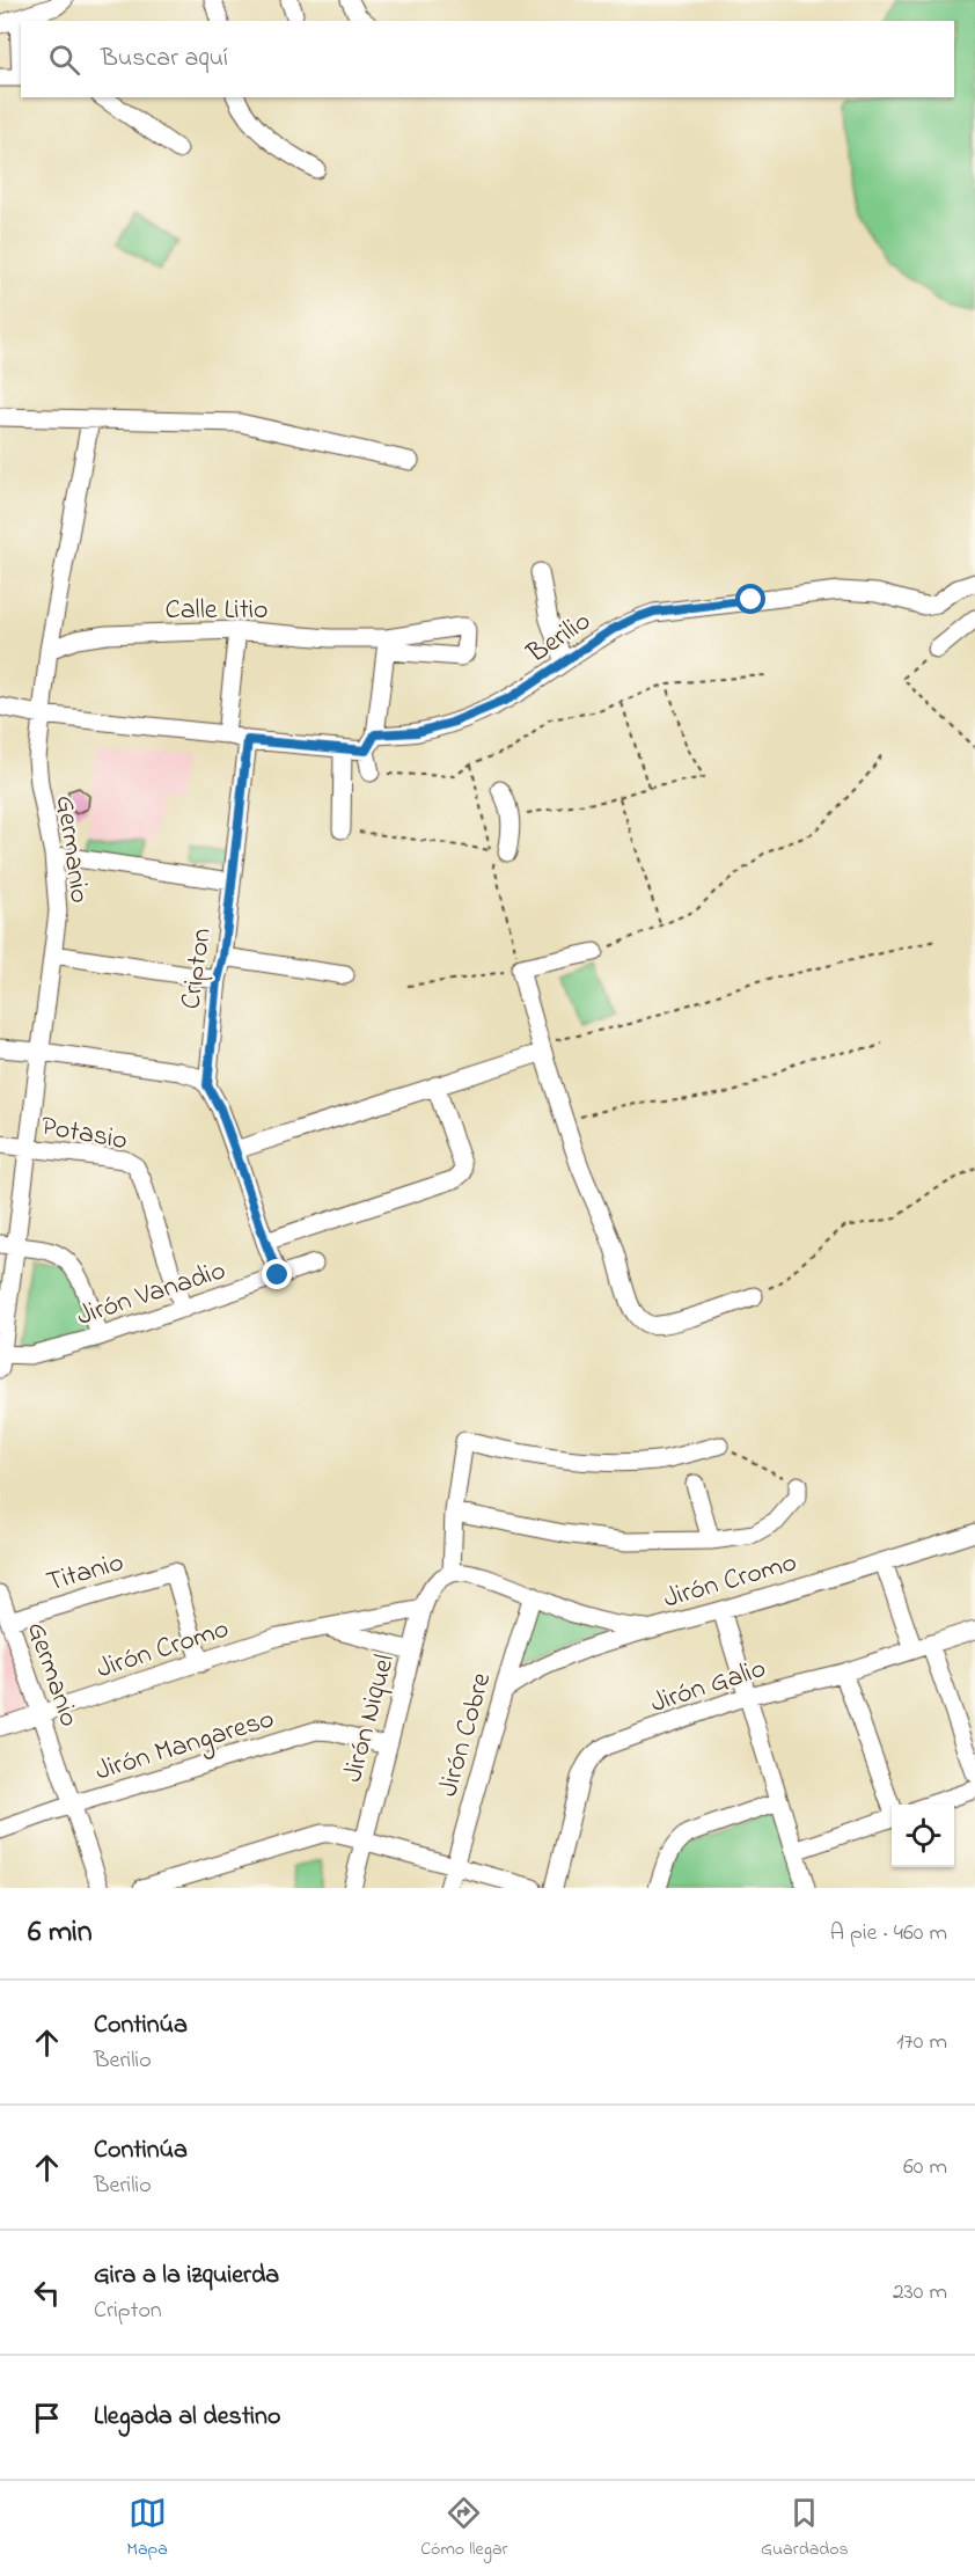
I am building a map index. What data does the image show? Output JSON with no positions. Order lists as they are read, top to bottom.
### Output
{
  "streets": {
    "street": [
      "Calle Litio",
      "Berilio",
      "Germanio",
      "Cripton",
      "Potasio",
      "Jirón Vanadio",
      "Titanio",
      "Jirón Cromo",
      "Jirón Galio",
      "Jirón Niquel",
      "Jirón Cobre",
      "Jirón Mangareso"
    ]
  },
  "crossings": [
    ["Calle Litio", "Berilio"],
    ["Calle Litio", "Germanio"],
    ["Berilio", "Germanio"],
    ["Berilio", "Cripton"],
    ["Germanio", "Potasio"],
    ["Germanio", "Jirón Vanadio"],
    ["Germanio", "Titanio"],
    ["Germanio", "Jirón Cromo"],
    ["Germanio", "Jirón Mangareso"],
    ["Potasio", "Jirón Vanadio"],
    ["Titanio", "Jirón Cromo"],
    ["Jirón Cromo", "Jirón Niquel"],
    ["Jirón Cromo", "Jirón Cobre"],
    ["Jirón Niquel", "Jirón Mangareso"]
  ],
  "page": {
    "search": "Buscar aquí",
    "heading": ["6 min", "A pie · 460 m"],
    "list": [
      ["Continúa", "Berilio", "170 m"],
      ["Continúa", "Berilio", "60 m"],
      ["Gira a la izquierda", "Cripton", "230 m"],
      "Llegada al destino"
    ],
    "nav": ["Mapa", "Cómo llegar", "Guardados"]
  }
}
